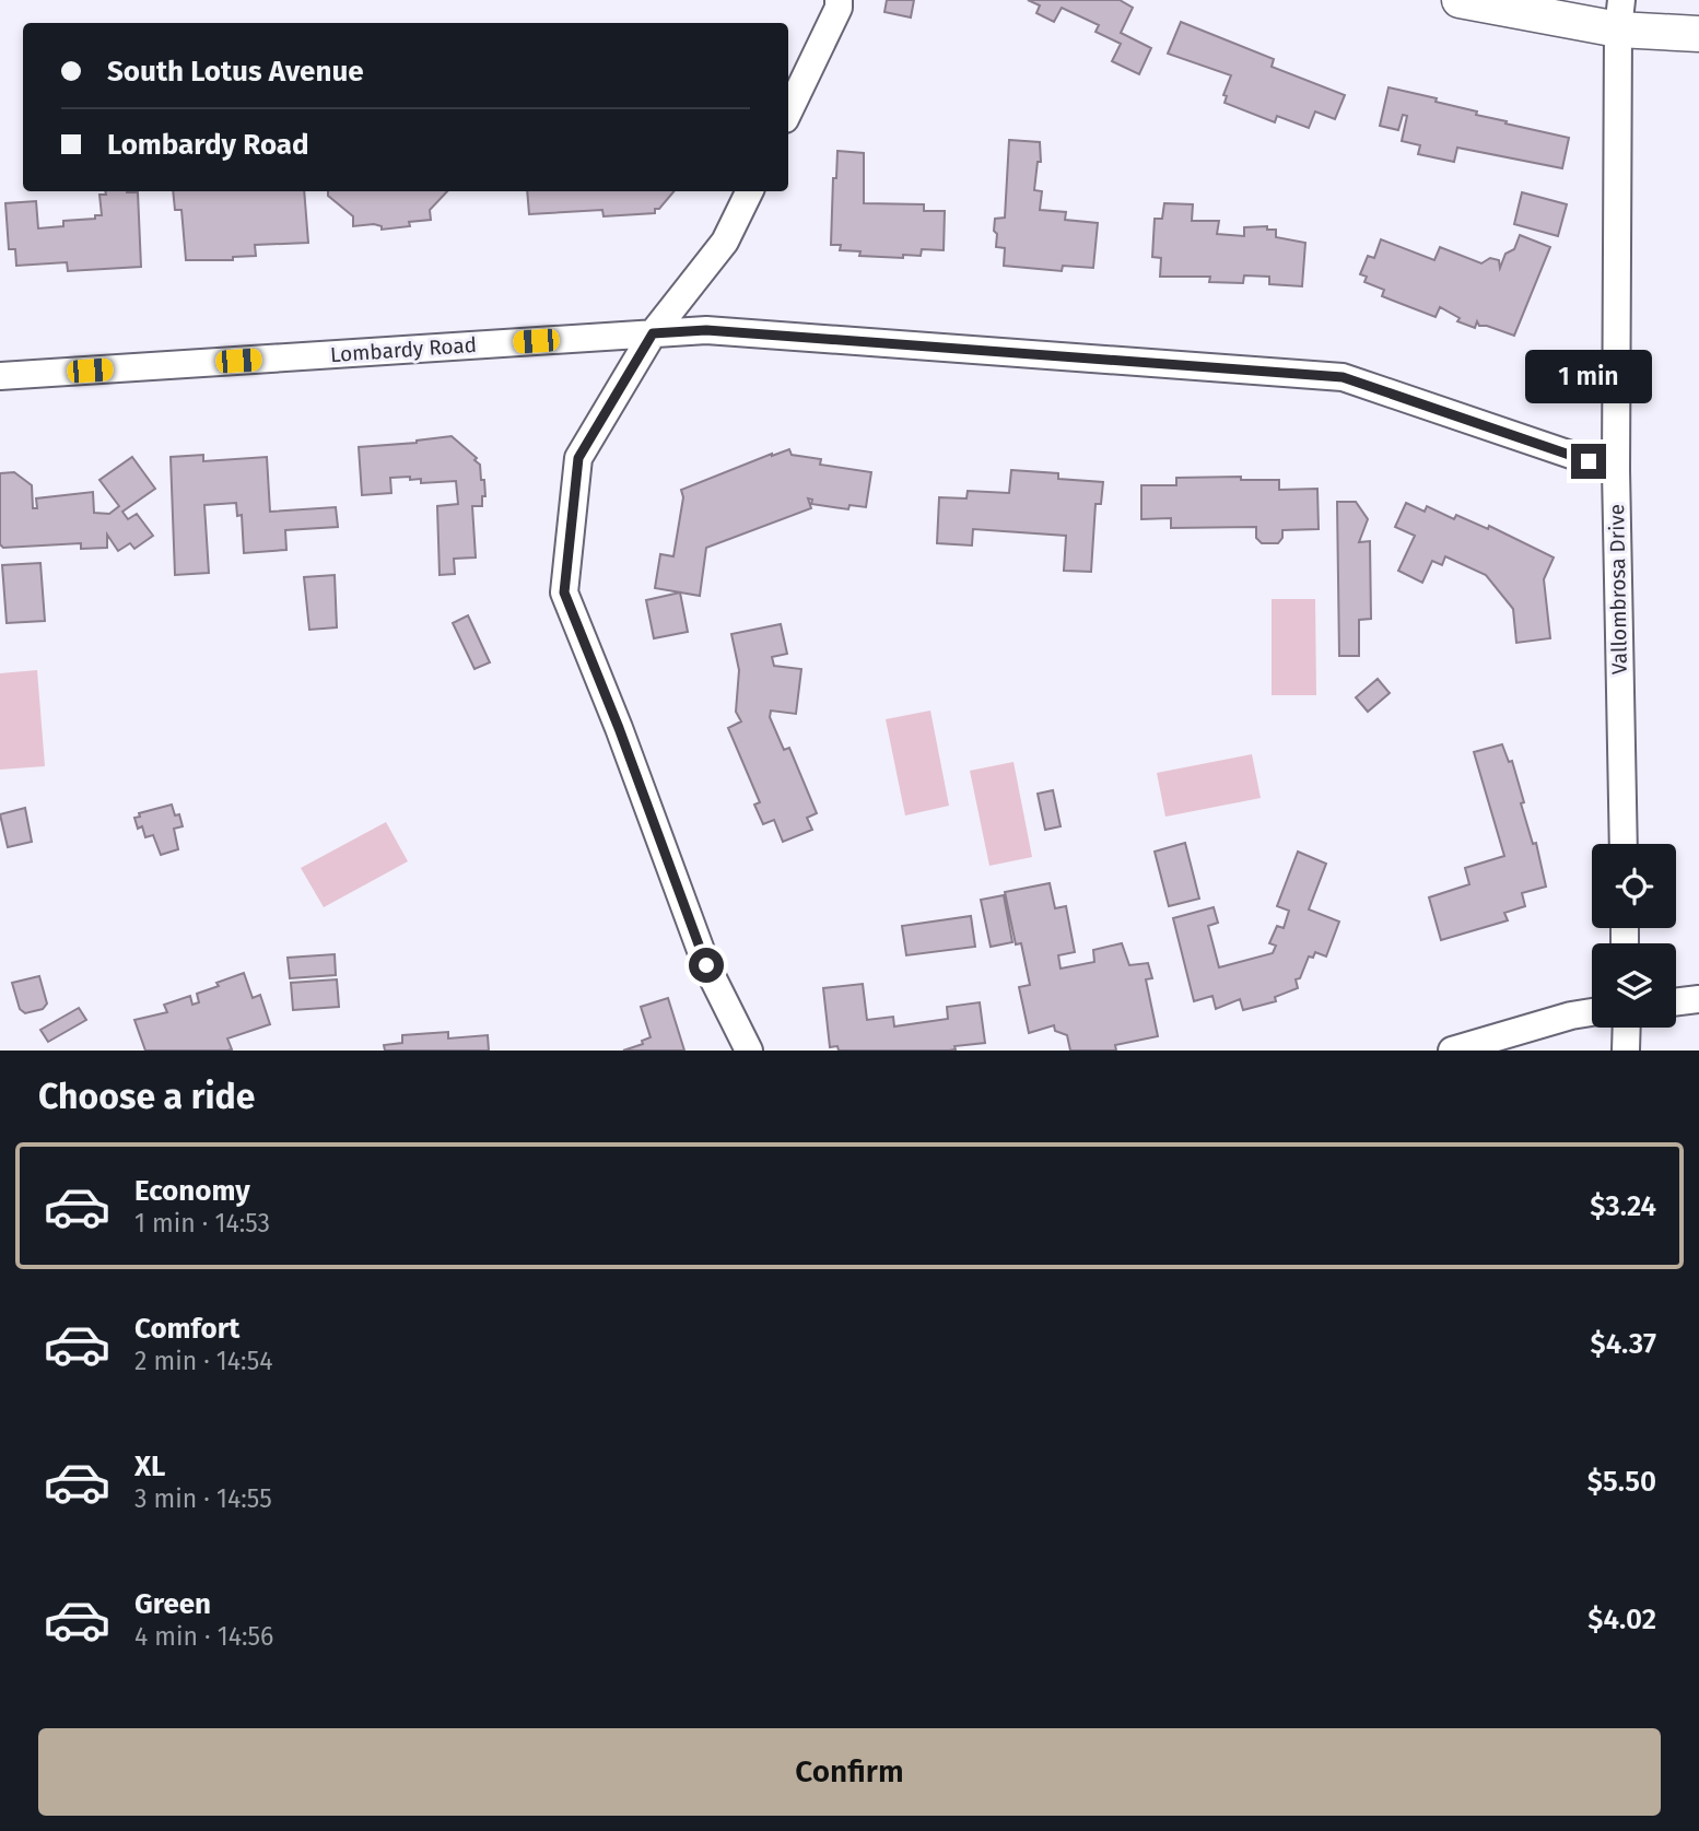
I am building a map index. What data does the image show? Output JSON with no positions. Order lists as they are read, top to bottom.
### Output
{
  "streets": {
    "street": ["Lombardy Road", "Vallombrosa Drive"]
  },
  "crossings": [
    ["Lombardy Road", "Vallombrosa Drive"]
  ],
  "page": {
    "banner": ["South Lotus Avenue", "Lombardy Road"],
    "bubble": "1 min",
    "heading": "Choose a ride",
    "list": [
      {
        "name": "Economy",
        "note": "1 min · 14:53",
        "value": "$3.24"
      },
      {
        "name": "Comfort",
        "note": "2 min · 14:54",
        "value": "$4.37"
      },
      {
        "name": "XL",
        "note": "3 min · 14:55",
        "value": "$5.50"
      },
      {
        "name": "Green",
        "note": "4 min · 14:56",
        "value": "$4.02"
      }
    ],
    "buttons": "Confirm"
  }
}
